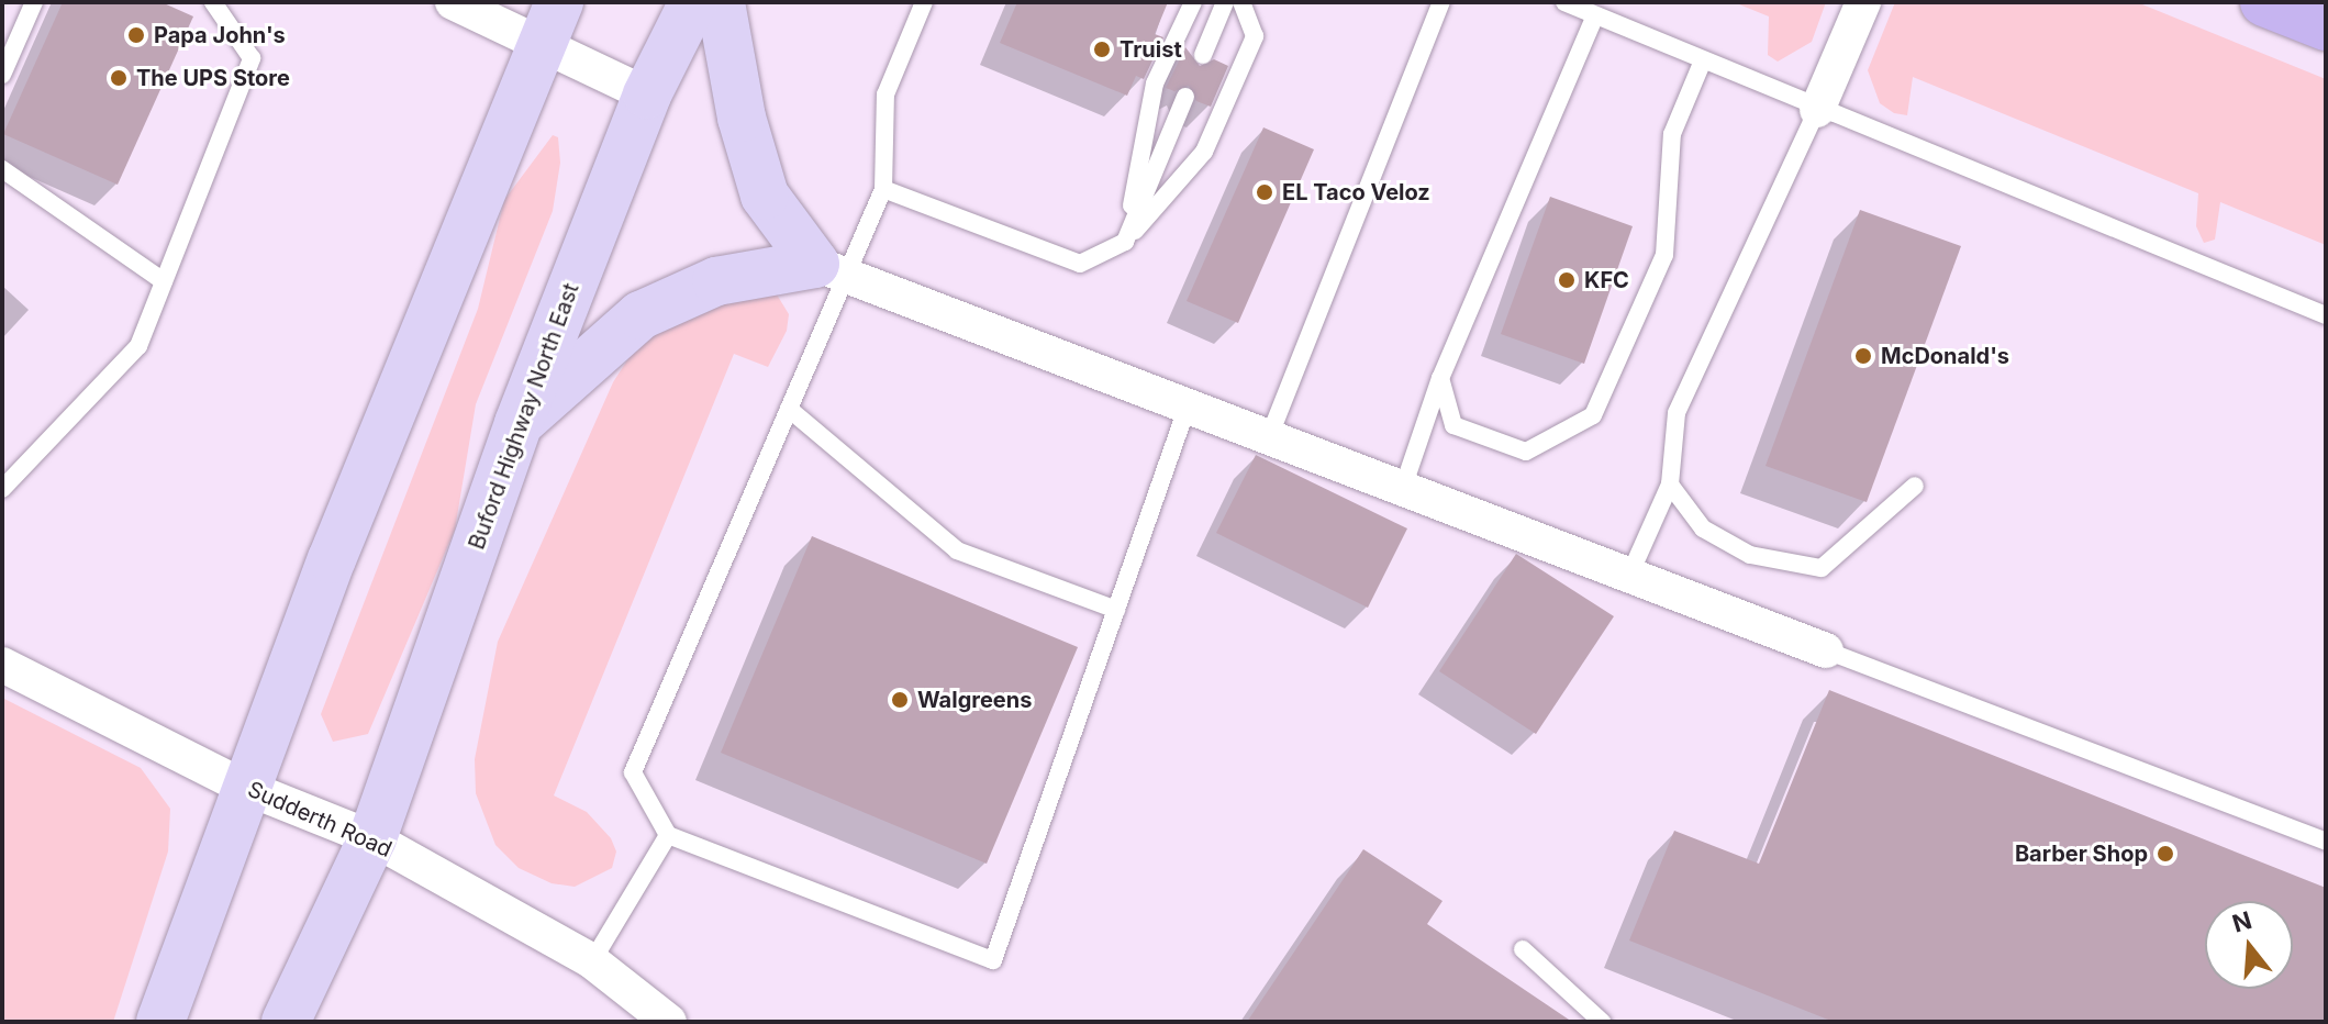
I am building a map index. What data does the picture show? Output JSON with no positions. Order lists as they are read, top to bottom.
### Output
{
  "streets": {
    "main road": ["Buford Highway North East"],
    "street": ["Sudderth Road"]
  },
  "crossings": [
    ["Buford Highway North East", "Sudderth Road"]
  ],
  "places": [
    "Papa John's",
    "Truist",
    "The UPS Store",
    "EL Taco Veloz",
    "KFC",
    "McDonald's",
    "Walgreens",
    "Barber Shop"
  ],
  "north": "top"
}
